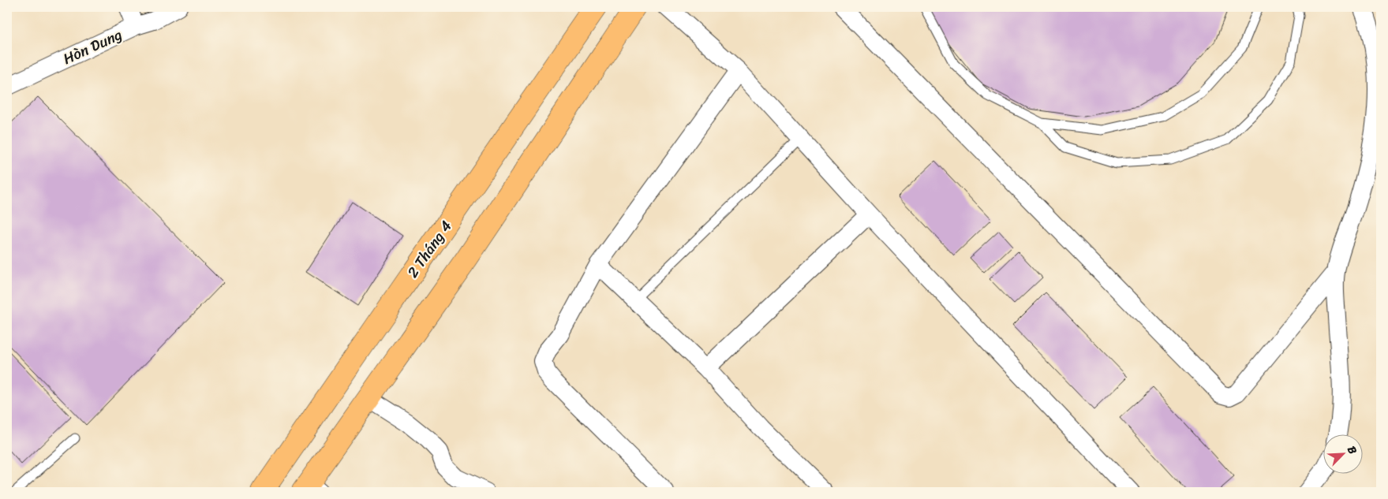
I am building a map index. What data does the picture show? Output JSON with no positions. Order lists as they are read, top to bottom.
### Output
{
  "streets": {
    "main road": ["2 Tháng 4"],
    "street": ["Hòn Dung"]
  },
  "north": "top right"
}
